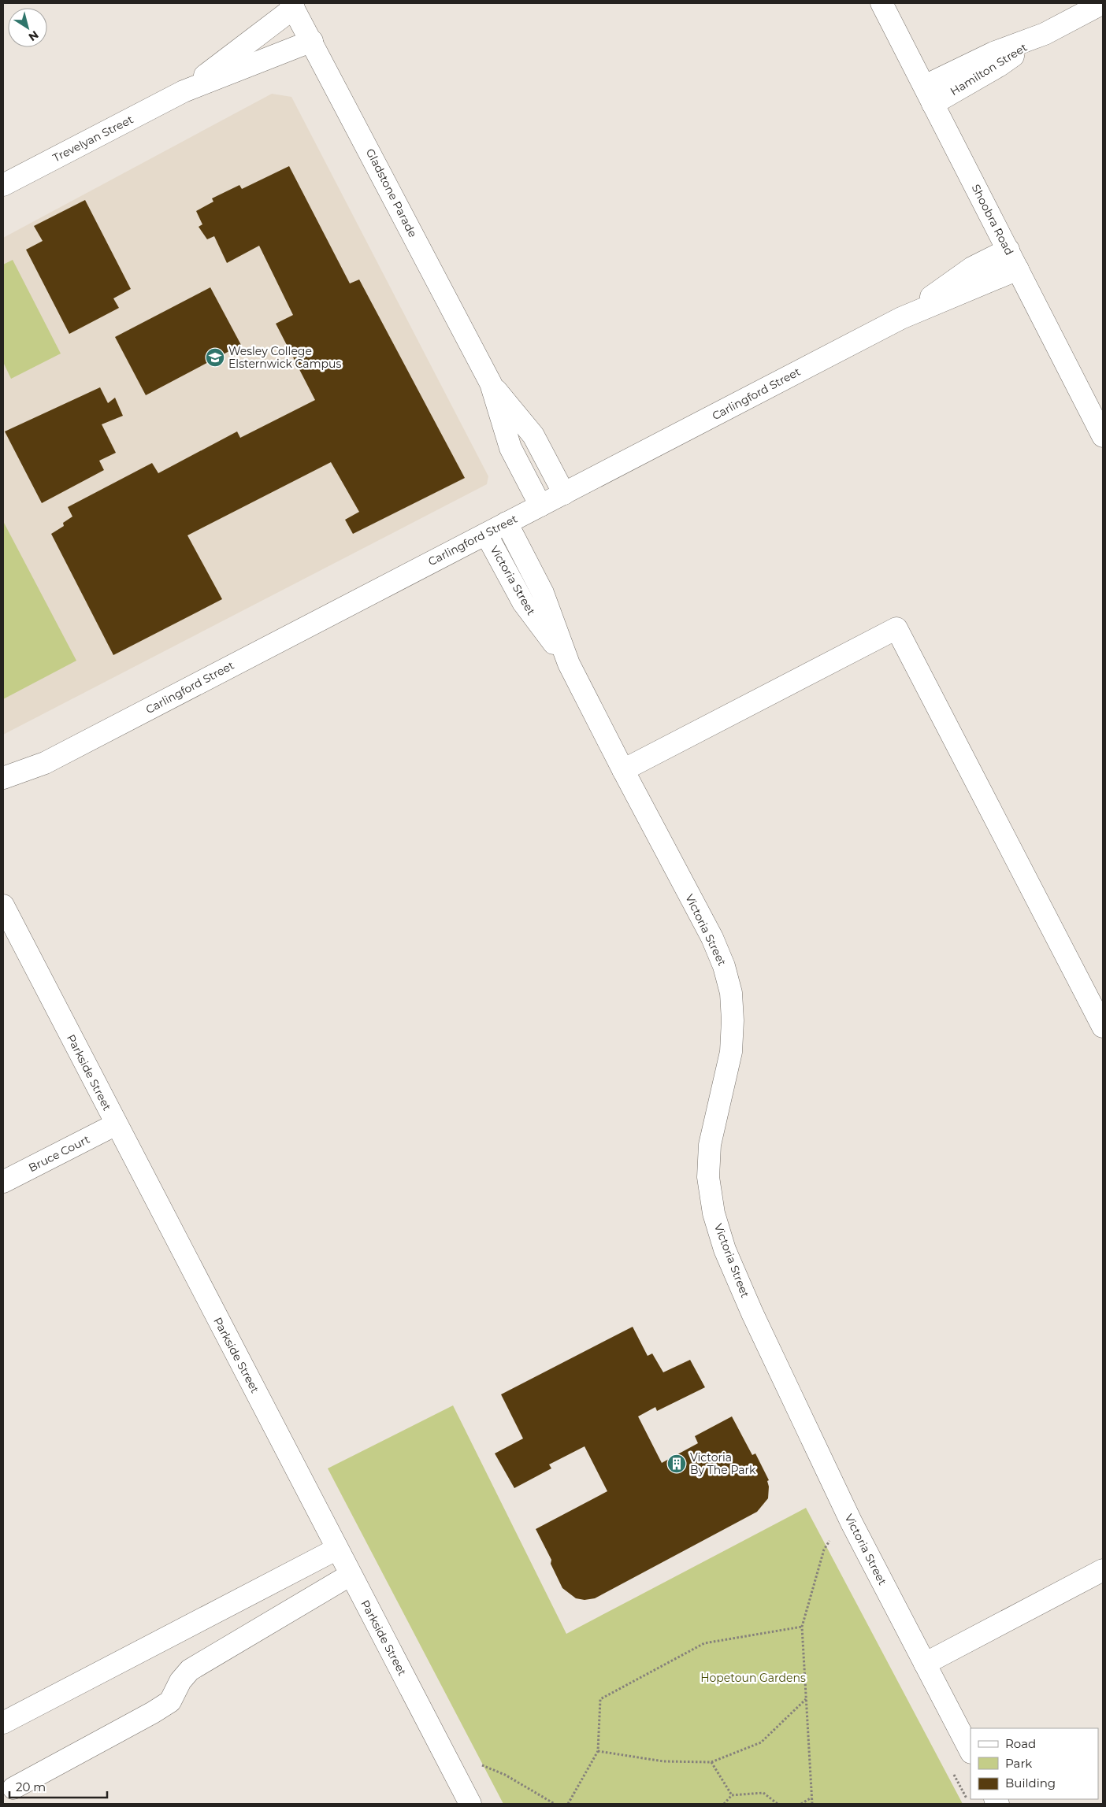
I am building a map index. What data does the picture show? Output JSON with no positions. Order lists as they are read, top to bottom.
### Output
{
  "streets": {
    "street": [
      "Hamilton Street",
      "Trevelyan Street",
      "Gladstone Parade",
      "Shoobra Road",
      "Carlingford Street",
      "Victoria Street",
      "Parkside Street",
      "Bruce Court"
    ]
  },
  "crossings": [
    ["Hamilton Street", "Shoobra Road"],
    ["Trevelyan Street", "Gladstone Parade"],
    ["Gladstone Parade", "Carlingford Street"],
    ["Shoobra Road", "Carlingford Street"],
    ["Carlingford Street", "Victoria Street"],
    ["Parkside Street", "Bruce Court"]
  ],
  "parks": ["Hopetoun Gardens"],
  "places": {
    "school or university": ["Wesley College Elsternwick Campus"],
    "building": ["Victoria By The Park"]
  },
  "legend": ["Road", "Park", "Building"],
  "scale_bar": "20 m",
  "north": "bottom right"
}
